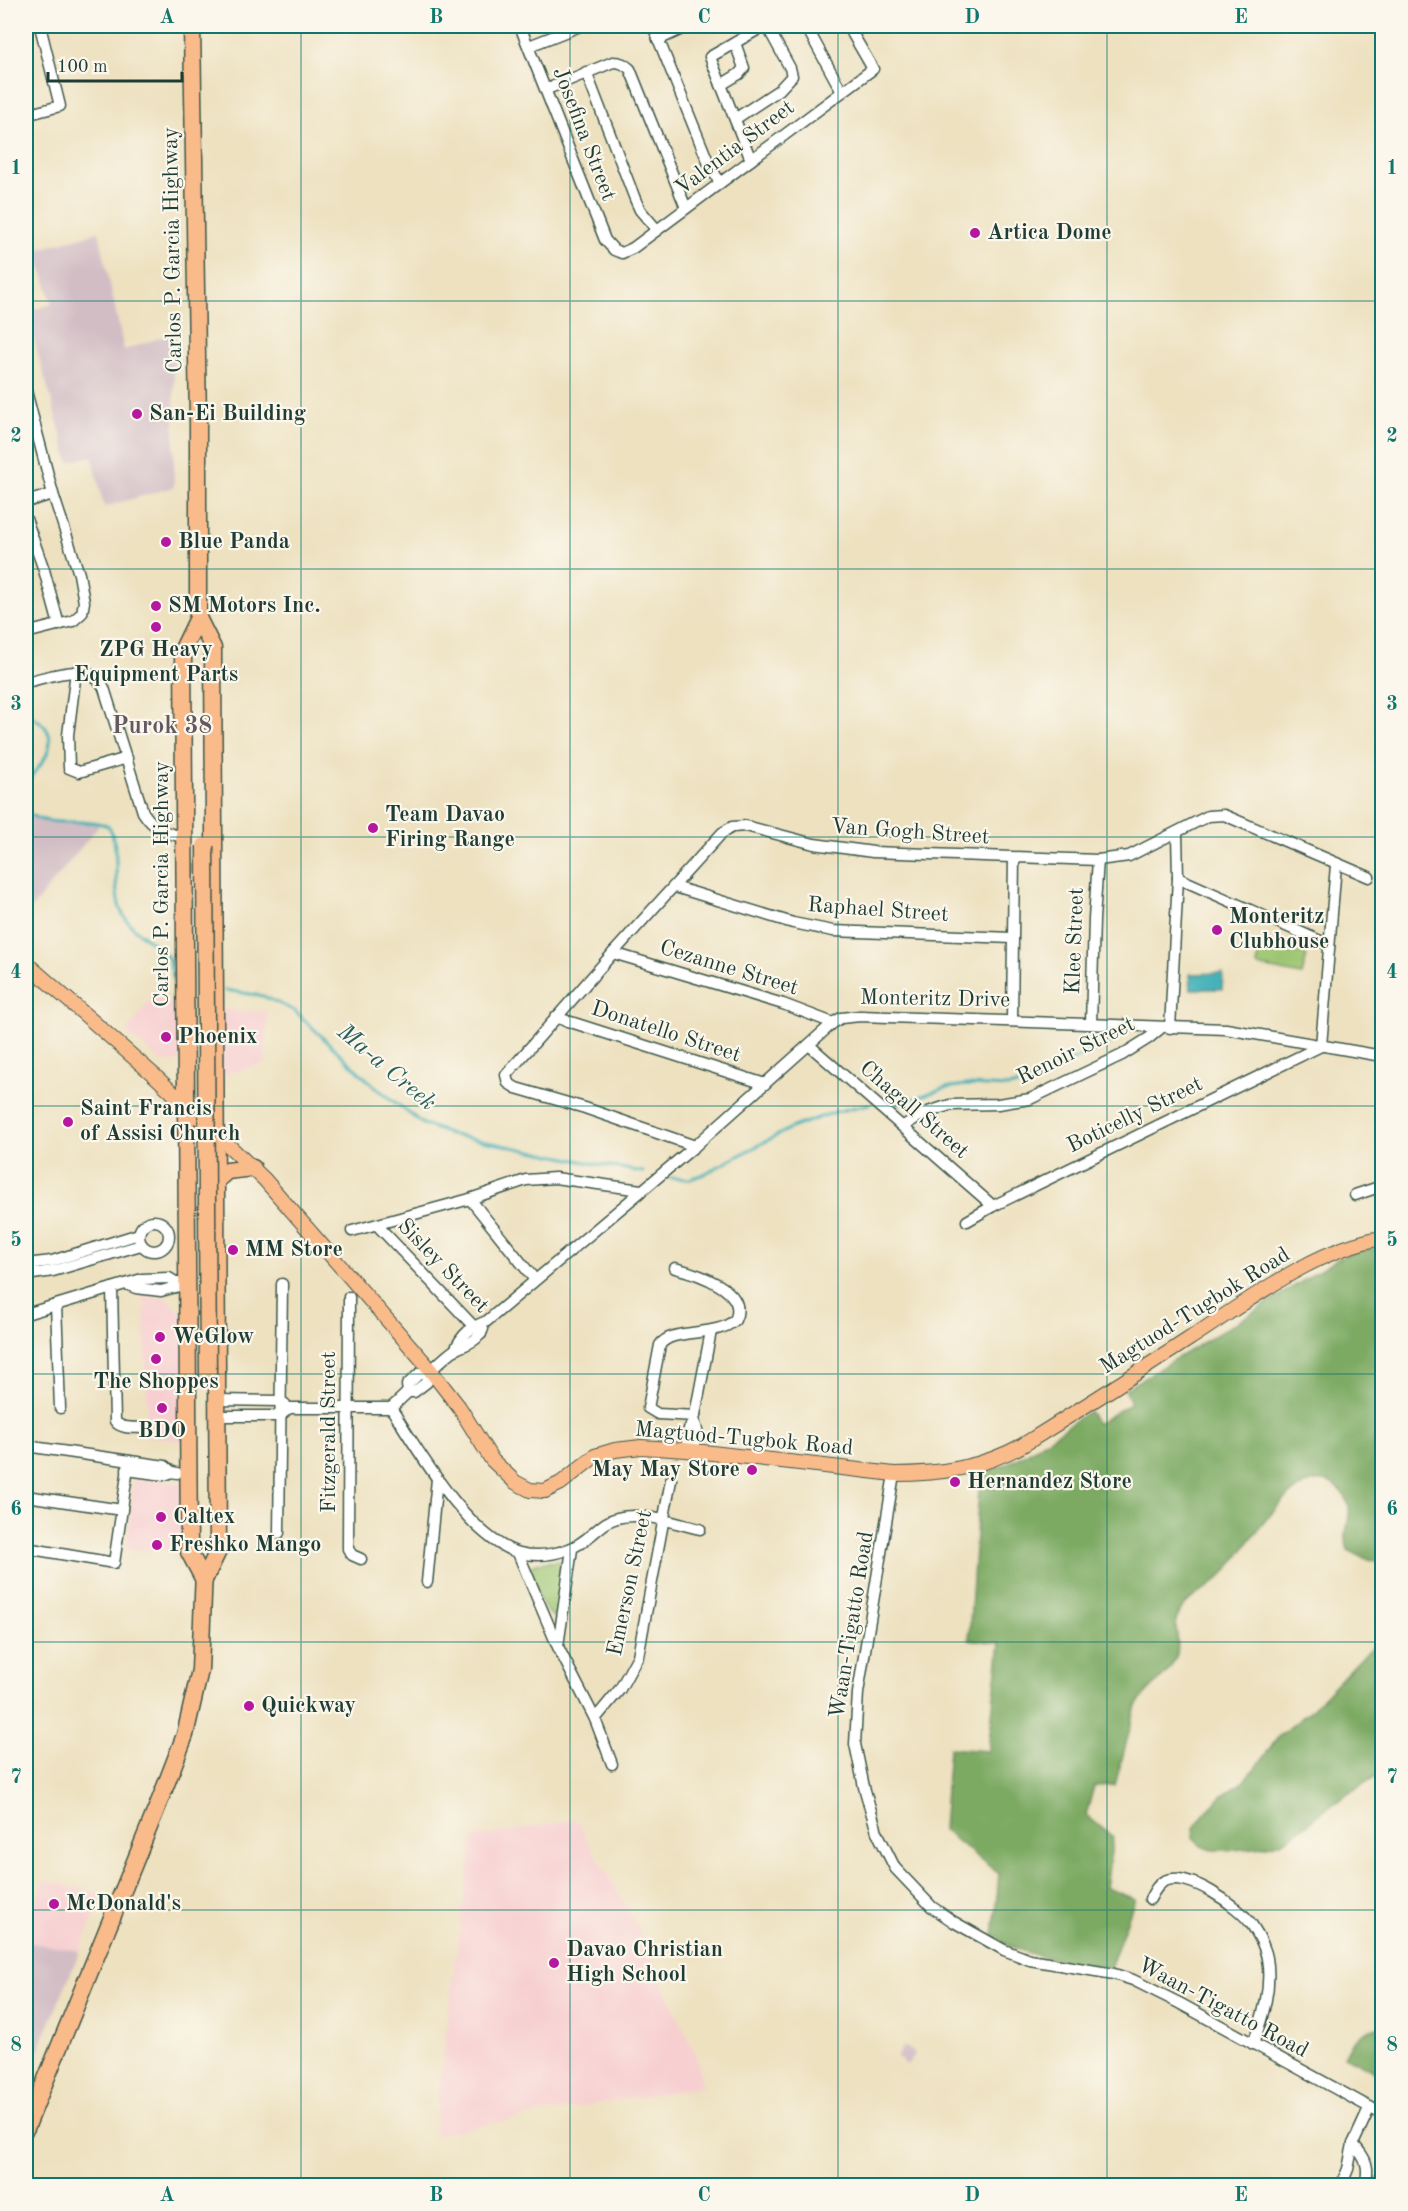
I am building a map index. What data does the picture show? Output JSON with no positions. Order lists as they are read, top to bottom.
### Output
{
  "streets": {
    "highway": ["Carlos P. Garcia Highway"],
    "main road": ["Magtuod-Tugbok Road"],
    "street": [
      "Josefina Street",
      "Valentia Street",
      "Van Gogh Street",
      "Raphael Street",
      "Klee Street",
      "Cezanne Street",
      "Monteritz Drive",
      "Donatello Street",
      "Renoir Street",
      "Chagall Street",
      "Boticelly Street",
      "Sisley Street",
      "Fitzgerald Street",
      "Emerson Street",
      "Waan-Tigatto Road"
    ]
  },
  "crossings": [
    ["Josefina Street", "Valentia Street"],
    ["Carlos P. Garcia Highway", "Magtuod-Tugbok Road"],
    ["Van Gogh Street", "Raphael Street"],
    ["Van Gogh Street", "Klee Street"],
    ["Van Gogh Street", "Cezanne Street"],
    ["Van Gogh Street", "Monteritz Drive"],
    ["Van Gogh Street", "Donatello Street"],
    ["Klee Street", "Monteritz Drive"],
    ["Cezanne Street", "Monteritz Drive"],
    ["Monteritz Drive", "Donatello Street"],
    ["Monteritz Drive", "Renoir Street"],
    ["Monteritz Drive", "Chagall Street"],
    ["Monteritz Drive", "Boticelly Street"],
    ["Monteritz Drive", "Sisley Street"],
    ["Monteritz Drive", "Magtuod-Tugbok Road"],
    ["Renoir Street", "Chagall Street"],
    ["Chagall Street", "Boticelly Street"],
    ["Magtuod-Tugbok Road", "Waan-Tigatto Road"]
  ],
  "districts": ["Purok 38"],
  "water": ["Ma-a Creek"],
  "places": [
    "Artica Dome",
    "San-Ei Building",
    "Blue Panda",
    "SM Motors Inc.",
    "ZPG Heavy Equipment Parts",
    "Team Davao Firing Range",
    "Monteritz Clubhouse",
    "Phoenix",
    "Saint Francis of Assisi Church",
    "MM Store",
    "WeGlow",
    "The Shoppes",
    "BDO",
    "May May Store",
    "Hernandez Store",
    "Caltex",
    "Freshko Mango",
    "Quickway",
    "McDonald's",
    "Davao Christian High School"
  ],
  "scale_bar": "100 m",
  "grid": {
    "columns": [
      "A",
      "B",
      "C",
      "D",
      "E"
    ],
    "rows": [
      "1",
      "2",
      "3",
      "4",
      "5",
      "6",
      "7",
      "8"
    ]
  }
}
